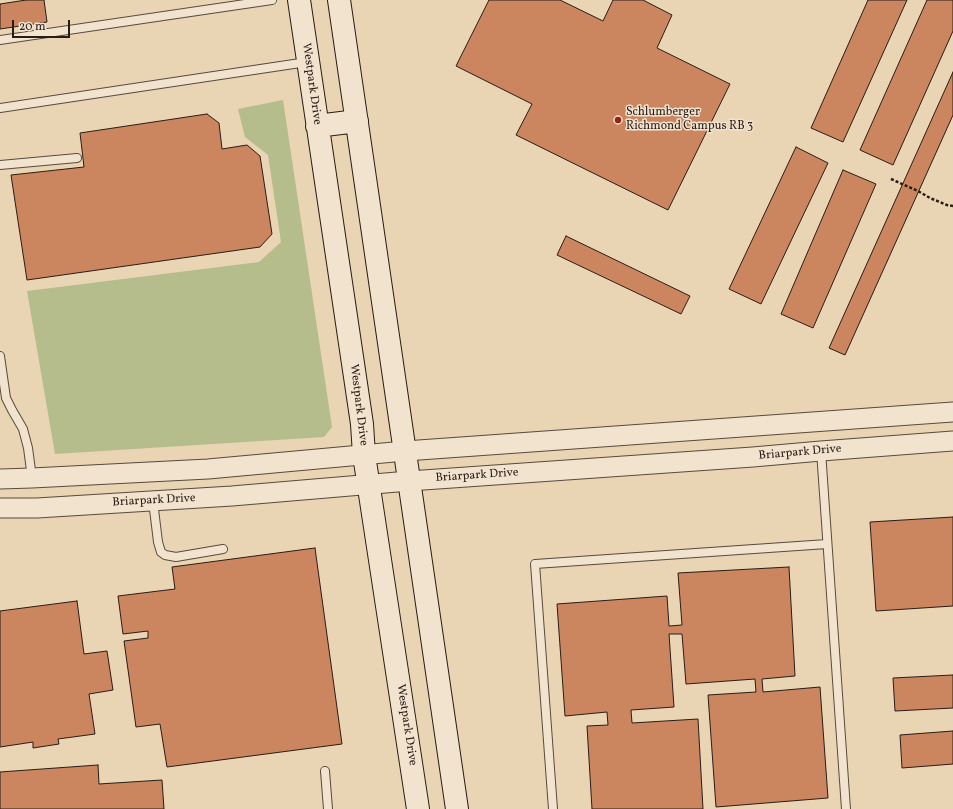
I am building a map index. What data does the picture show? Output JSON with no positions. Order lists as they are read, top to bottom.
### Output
{
  "streets": {
    "main road": ["Westpark Drive"],
    "street": ["Briarpark Drive"]
  },
  "crossings": [
    ["Westpark Drive", "Briarpark Drive"]
  ],
  "places": ["Schlumberger Richmond Campus RB 3"],
  "scale_bar": "20 m"
}
